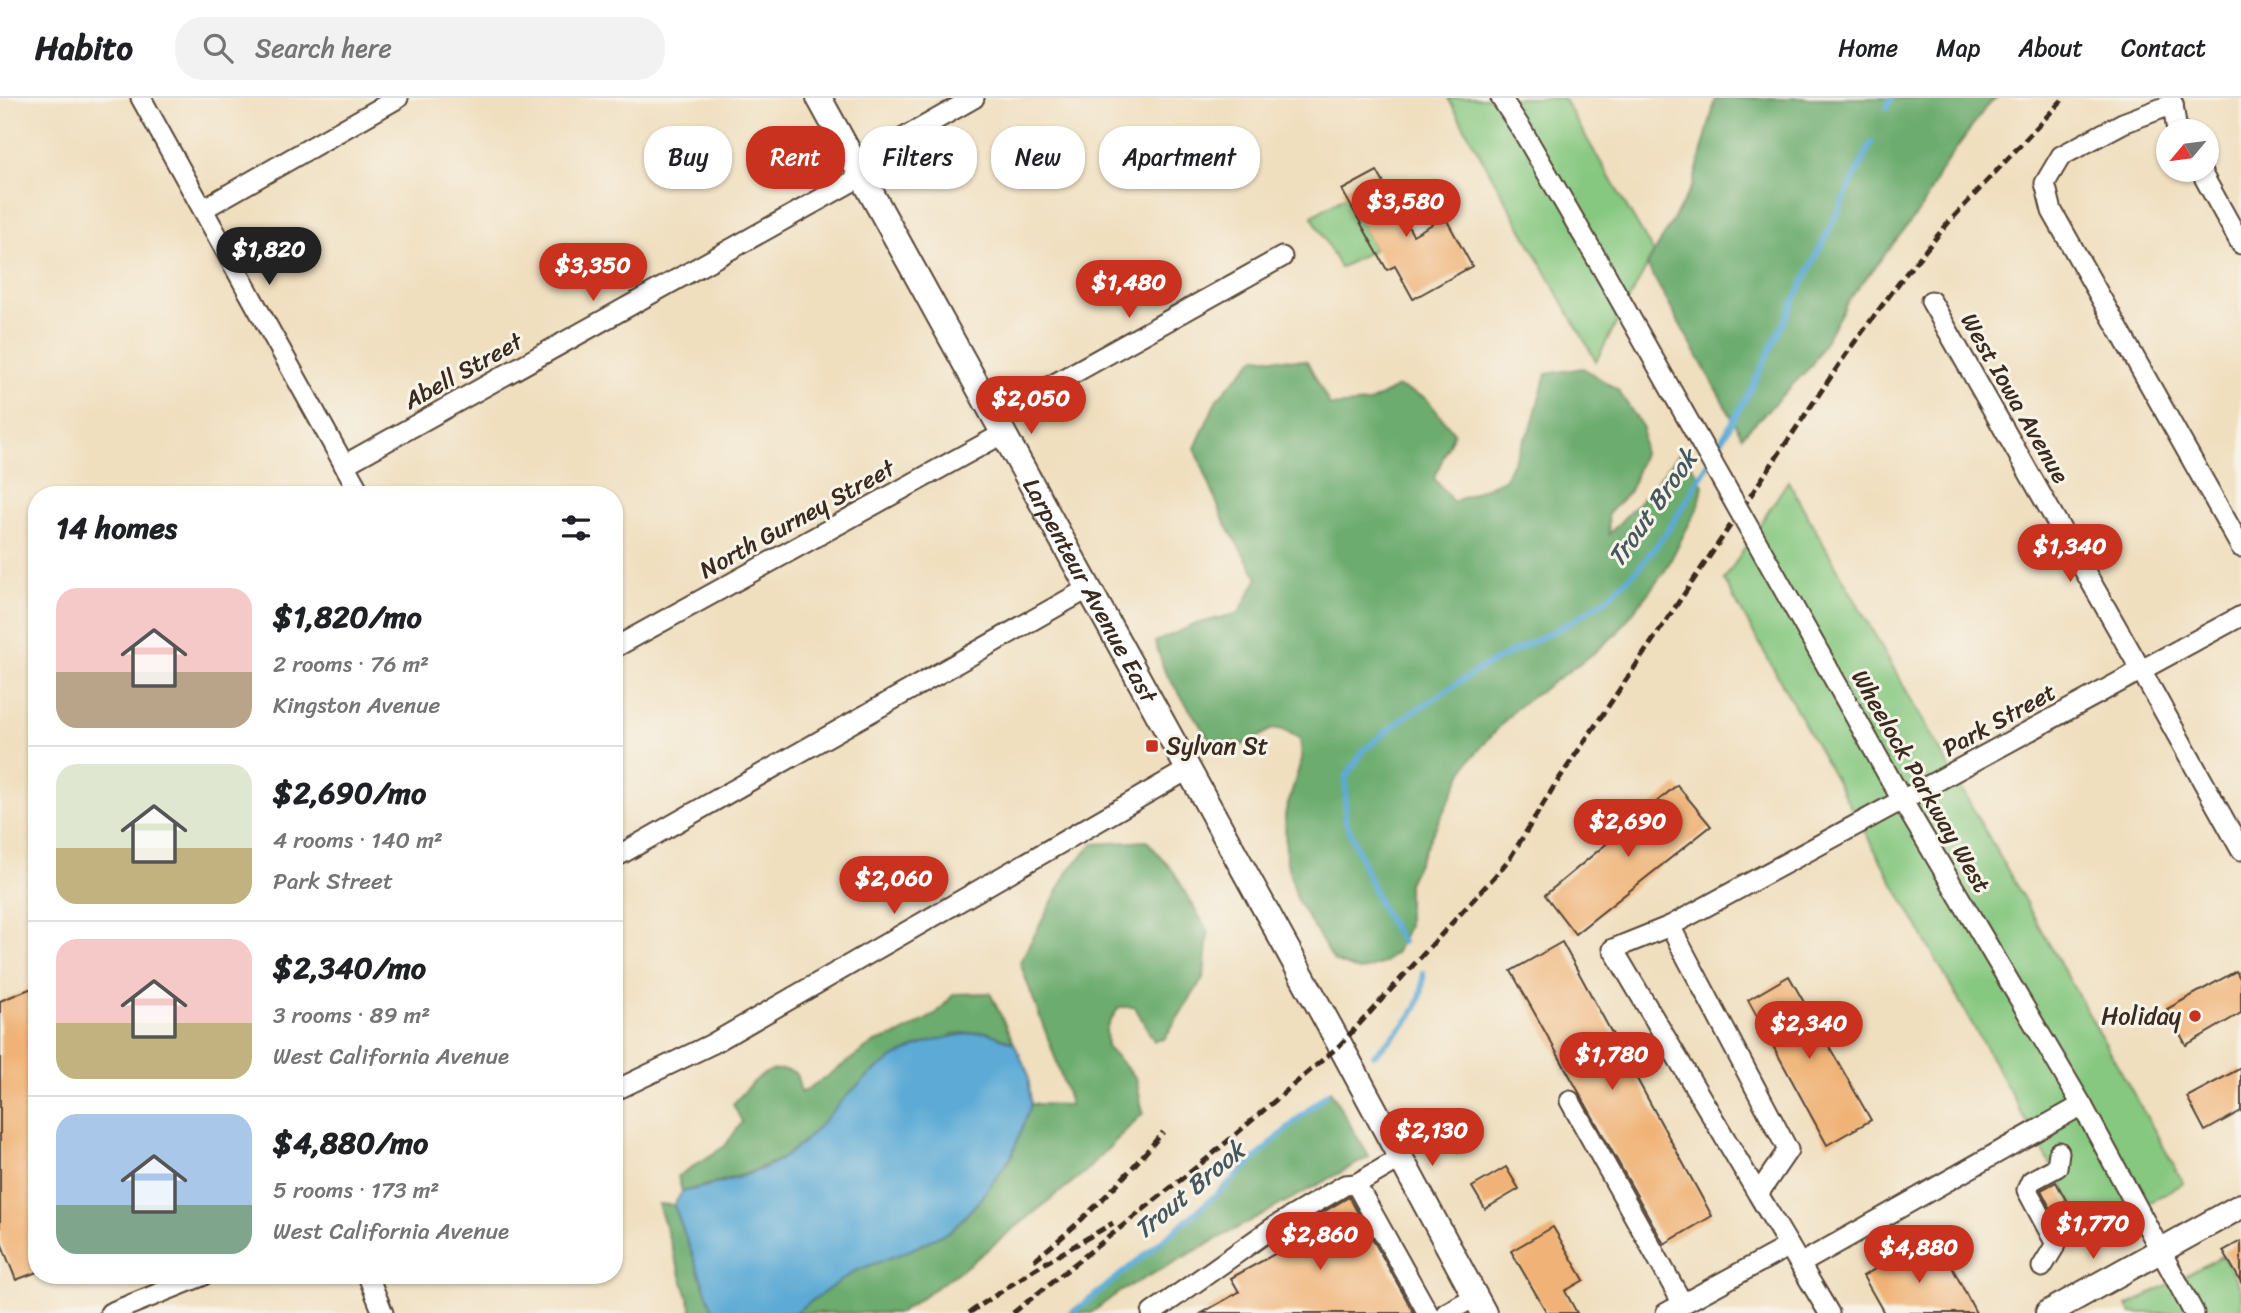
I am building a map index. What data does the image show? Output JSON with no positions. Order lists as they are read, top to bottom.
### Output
{
  "streets": {
    "main road": ["Larpenteur Avenue East"],
    "street": [
      "Abell Street",
      "West Iowa Avenue",
      "North Gurney Street",
      "Park Street",
      "Wheelock Parkway West"
    ]
  },
  "crossings": [
    ["Abell Street", "Larpenteur Avenue East"],
    ["West Iowa Avenue", "Park Street"],
    ["North Gurney Street", "Larpenteur Avenue East"],
    ["Park Street", "Wheelock Parkway West"]
  ],
  "water": ["Trout Brook"],
  "places": {
    "transit": ["Sylvan St"],
    "other": ["Holiday"]
  },
  "north": "bottom left",
  "page": {
    "header": "Habito",
    "search": "Search here",
    "nav": [
      "Home",
      "Map",
      "About",
      "Contact"
    ],
    "chip": [
      "Buy",
      "Rent",
      "Filters",
      "New",
      "Apartment"
    ],
    "price": [
      "$3,580",
      "$1,820",
      "$3,350",
      "$1,480",
      "$2,050",
      "$1,340",
      "$2,690",
      "$2,060",
      "$2,340",
      "$1,780",
      "$2,130",
      "$1,770",
      "$2,860",
      "$4,880"
    ],
    "heading": "14 homes",
    "list": [
      {
        "name": "$1,820/mo",
        "note": "2 rooms · 76 m² · Kingston Avenue"
      },
      {
        "name": "$2,690/mo",
        "note": "4 rooms · 140 m² · Park Street"
      },
      {
        "name": "$2,340/mo",
        "note": "3 rooms · 89 m² · West California Avenue"
      },
      {
        "name": "$4,880/mo",
        "note": "5 rooms · 173 m² · West California Avenue"
      }
    ]
  }
}
